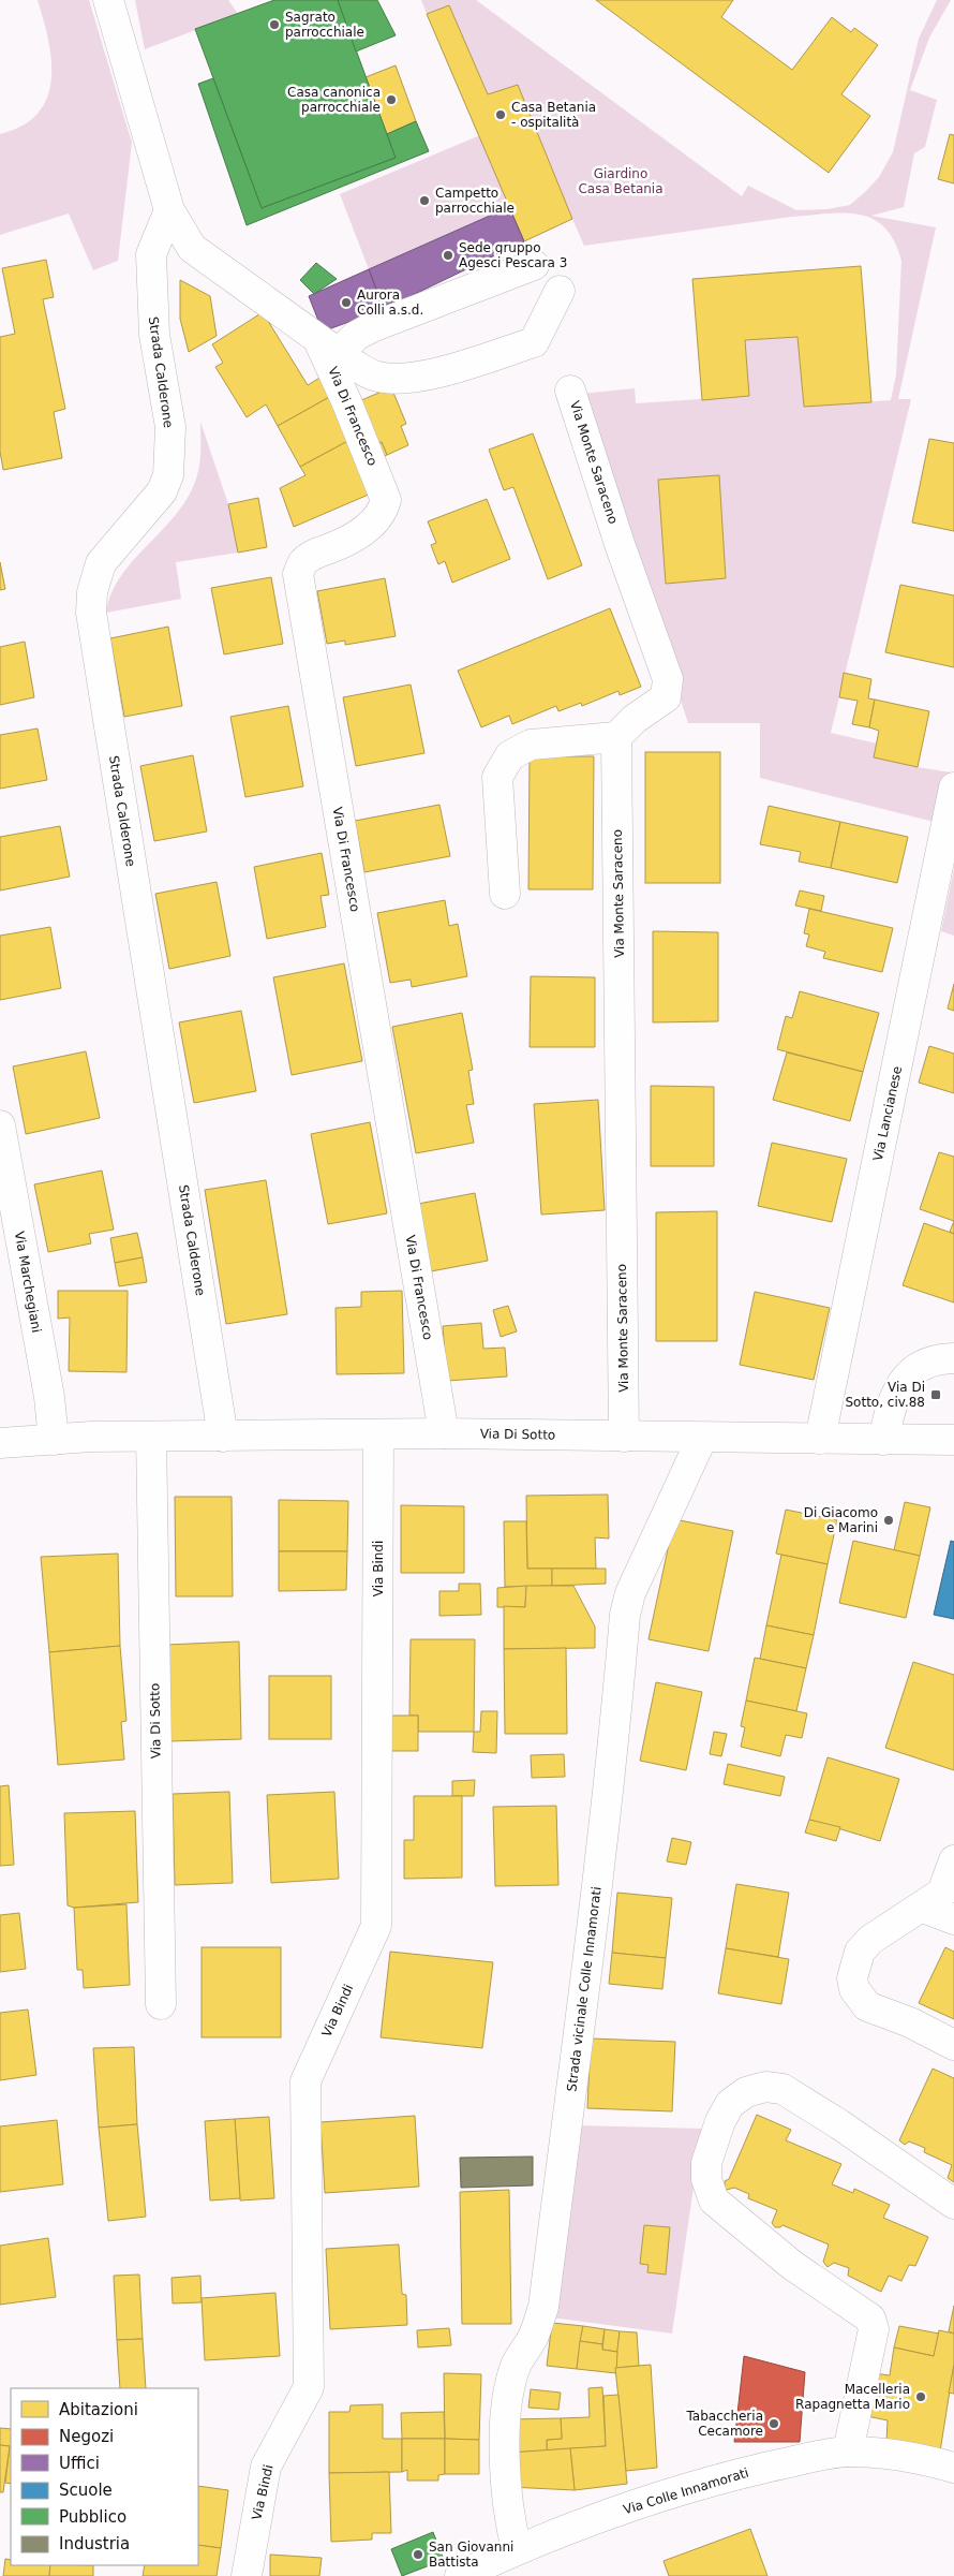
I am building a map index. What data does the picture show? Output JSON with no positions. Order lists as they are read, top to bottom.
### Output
{
  "streets": {
    "street": [
      "Strada Calderone",
      "Via Di Francesco",
      "Via Monte Saraceno",
      "Via Lancianese",
      "Via Marchegiani",
      "Via Di Sotto",
      "Via Bindi",
      "Strada vicinale Colle Innamorati",
      "Via Colle Innamorati"
    ]
  },
  "crossings": [
    ["Strada Calderone", "Via Di Francesco"],
    ["Strada Calderone", "Via Di Sotto"],
    ["Via Di Francesco", "Via Di Sotto"],
    ["Via Monte Saraceno", "Via Di Sotto"],
    ["Via Lancianese", "Via Di Sotto"],
    ["Via Marchegiani", "Via Di Sotto"],
    ["Via Di Sotto", "Via Bindi"],
    ["Via Di Sotto", "Strada vicinale Colle Innamorati"],
    ["Strada vicinale Colle Innamorati", "Via Colle Innamorati"]
  ],
  "parks": ["Giardino Casa Betania"],
  "places": {
    "other": [
      "Sagrato parrocchiale",
      "Casa canonica parrocchiale",
      "Casa Betania - ospitalità",
      "Campetto parrocchiale",
      "Sede gruppo Agesci Pescara 3",
      "Aurora Colli a.s.d.",
      "Di Giacomo e Marini",
      "Macelleria Rapagnetta Mario",
      "Tabaccheria Cecamore",
      "San Giovanni Battista"
    ],
    "transit": ["Via Di Sotto, civ.88"]
  },
  "legend": [
    "Abitazioni",
    "Negozi",
    "Uffici",
    "Scuole",
    "Pubblico",
    "Industria"
  ]
}
